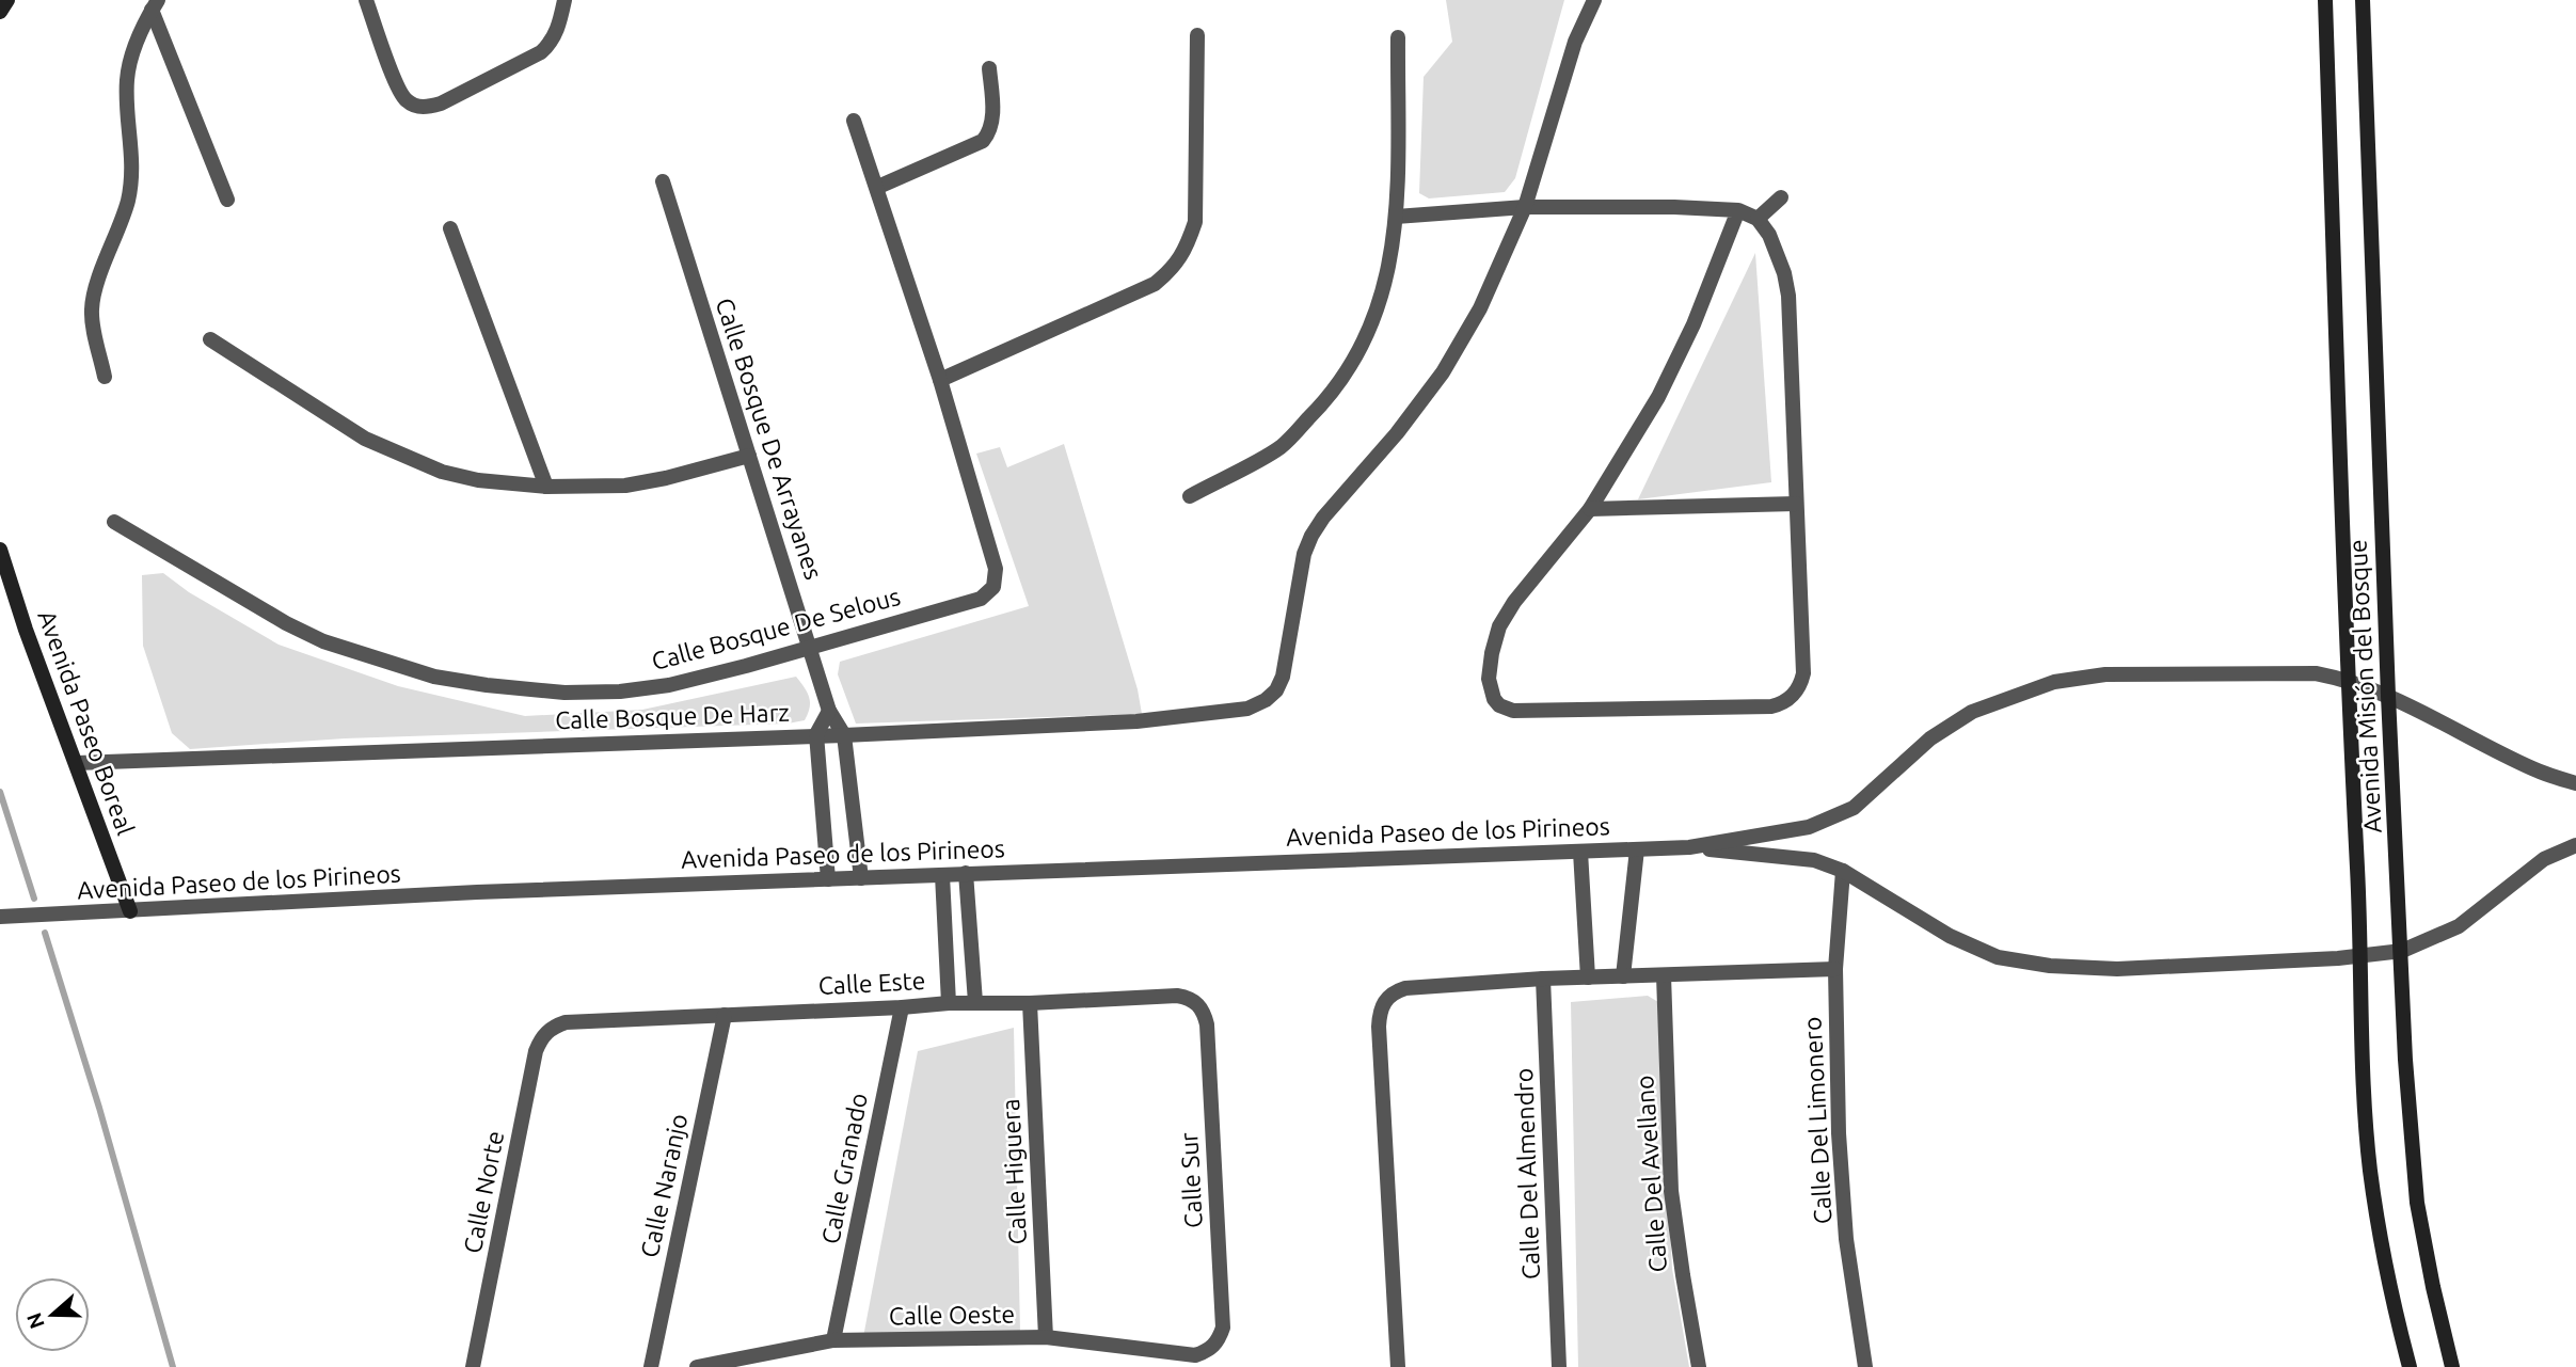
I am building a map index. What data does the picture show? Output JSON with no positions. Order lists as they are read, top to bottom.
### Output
{
  "streets": {
    "main road": ["Avenida Misión del Bosque", "Avenida Paseo Boreal"],
    "street": [
      "Calle Bosque De Arrayanes",
      "Calle Bosque De Selous",
      "Calle Bosque De Harz",
      "Avenida Paseo de los Pirineos",
      "Calle Este",
      "Calle Del Limonero",
      "Calle Granado",
      "Calle Higuera",
      "Calle Del Almendro",
      "Calle Del Avellano",
      "Calle Sur",
      "Calle Naranjo",
      "Calle Norte",
      "Calle Oeste"
    ]
  },
  "crossings": [
    ["Calle Bosque De Arrayanes", "Calle Bosque De Selous"],
    ["Calle Bosque De Arrayanes", "Calle Bosque De Harz"],
    ["Calle Bosque De Arrayanes", "Avenida Paseo de los Pirineos"],
    ["Calle Bosque De Harz", "Avenida Paseo Boreal"],
    ["Avenida Paseo Boreal", "Avenida Paseo de los Pirineos"],
    ["Calle Este", "Calle Granado"],
    ["Calle Este", "Calle Higuera"],
    ["Calle Este", "Calle Sur"],
    ["Calle Este", "Calle Naranjo"],
    ["Calle Este", "Calle Norte"],
    ["Calle Granado", "Calle Oeste"],
    ["Calle Higuera", "Calle Oeste"],
    ["Calle Sur", "Calle Oeste"]
  ],
  "north": "left"
}
